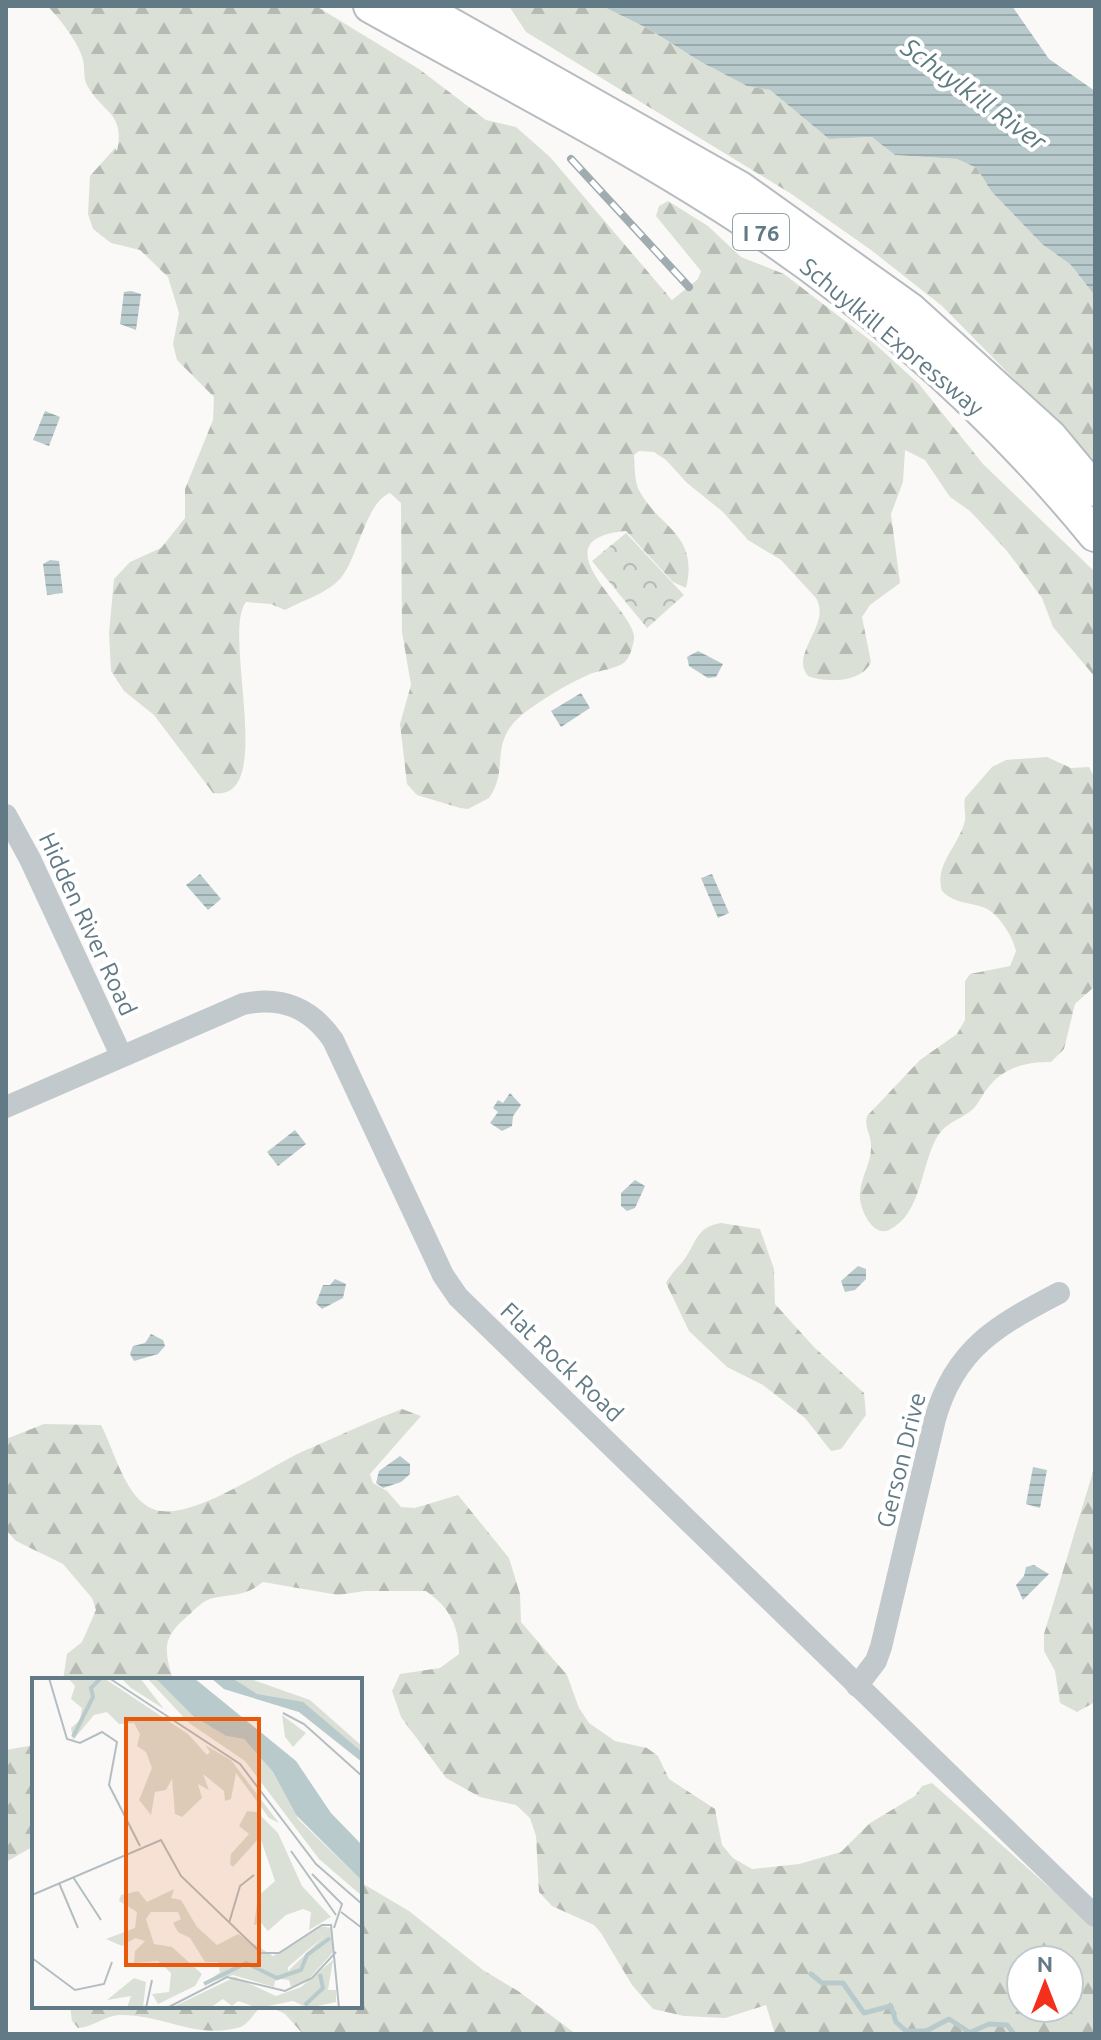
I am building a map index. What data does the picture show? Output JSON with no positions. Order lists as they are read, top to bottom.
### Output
{
  "streets": {
    "highway": ["I 76", "Schuylkill Expressway"],
    "street": ["Hidden River Road", "Flat Rock Road", "Gerson Drive"]
  },
  "crossings": [
    ["Hidden River Road", "Flat Rock Road"],
    ["Flat Rock Road", "Gerson Drive"]
  ],
  "water": ["Schuylkill River"],
  "north": "top"
}
